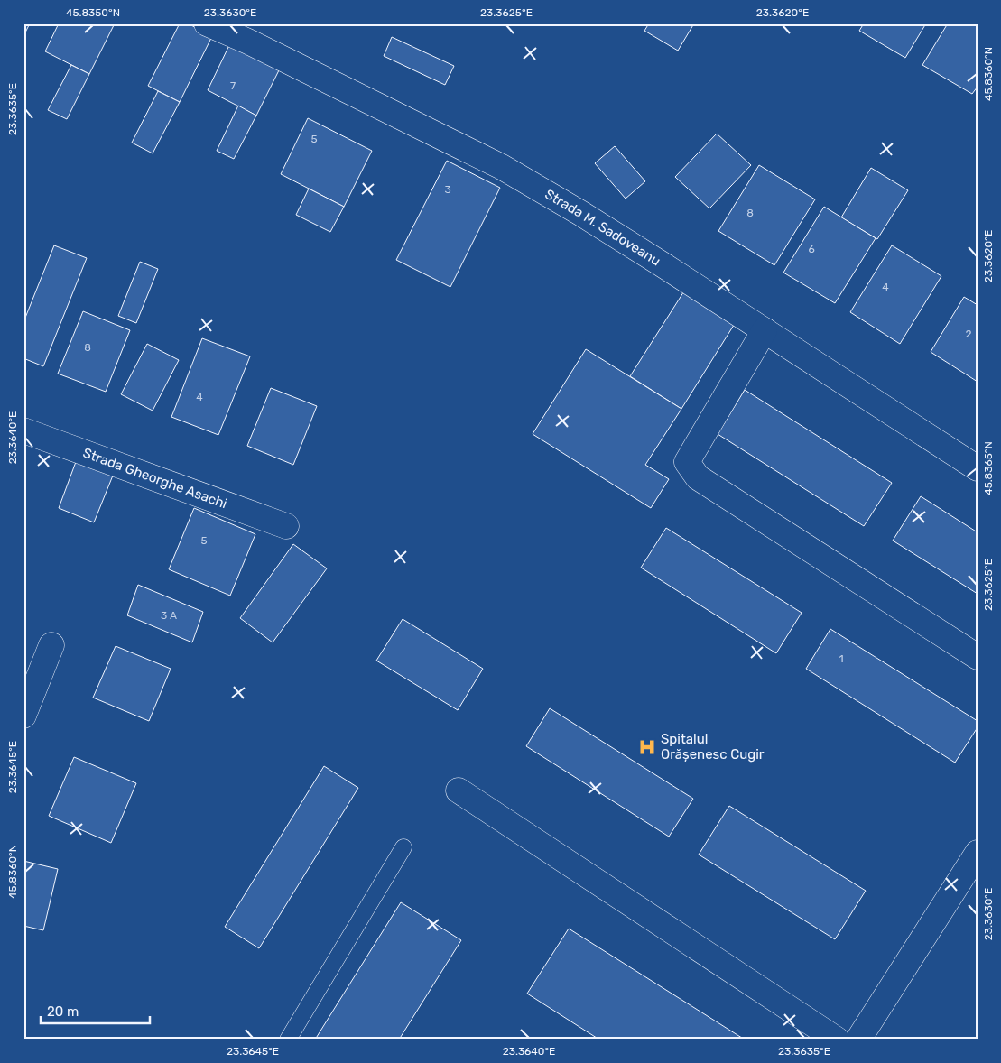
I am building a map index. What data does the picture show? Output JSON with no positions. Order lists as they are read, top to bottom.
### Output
{
  "streets": {
    "street": ["Strada M. Sadoveanu", "Strada Gheorghe Asachi"]
  },
  "places": {
    "hospital": ["Spitalul Orășenesc Cugir"]
  },
  "house_numbers": [
    "7",
    "5",
    "3",
    "8",
    "6",
    "4",
    "2",
    "8",
    "4",
    "5",
    "3 A",
    "1"
  ],
  "scale_bar": "20 m",
  "coordinates": [
    "45.8350°N",
    "23.3630°E",
    "23.3625°E",
    "23.3620°E",
    "45.8360°N",
    "23.3635°E",
    "23.3640°E",
    "45.8365°N",
    "23.3645°E"
  ]
}
